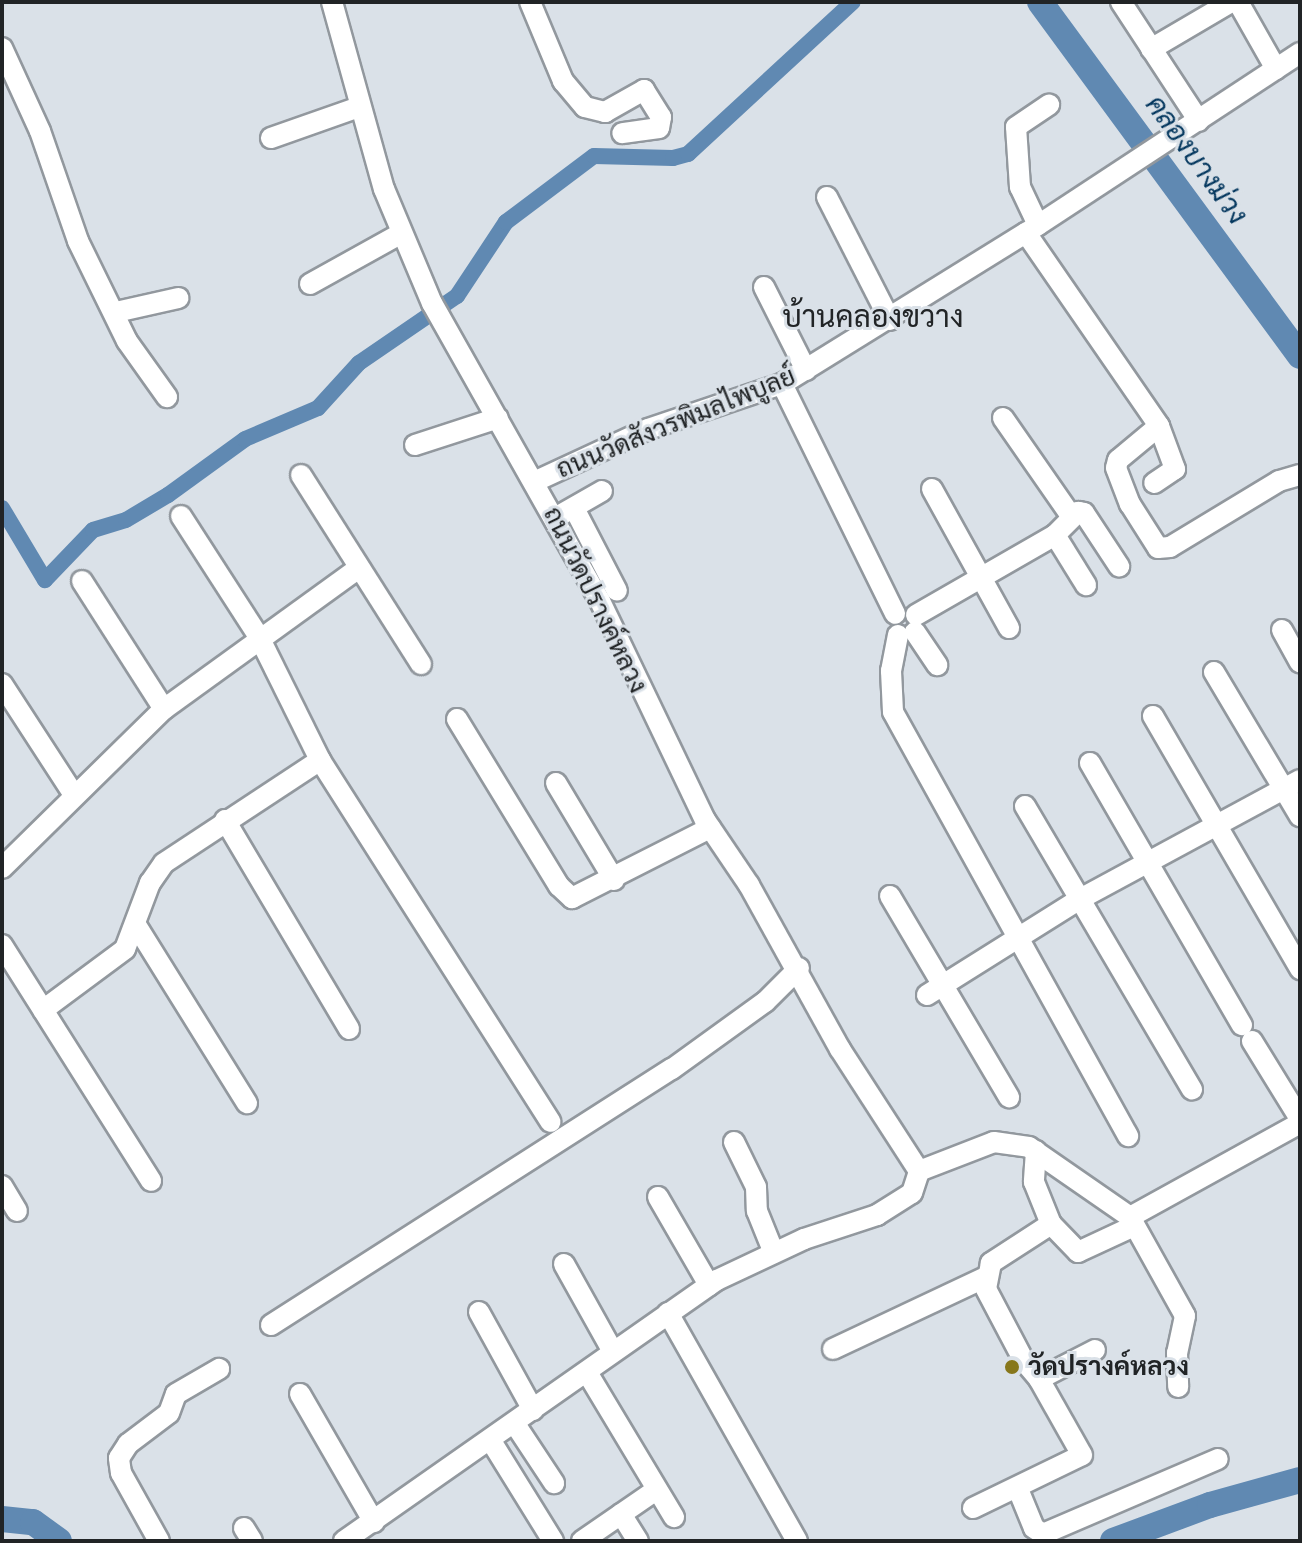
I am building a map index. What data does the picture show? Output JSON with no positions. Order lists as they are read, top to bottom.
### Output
{
  "streets": {
    "street": ["ถนนวัดสังวรพิมลไพบูลย์", "ถนนวัดปรางค์หลวง"]
  },
  "crossings": [
    ["ถนนวัดสังวรพิมลไพบูลย์", "ถนนวัดปรางค์หลวง"]
  ],
  "districts": ["บ้านคลองขวาง"],
  "water": ["คลองบางม่วง"],
  "places": ["วัดปรางค์หลวง"]
}
